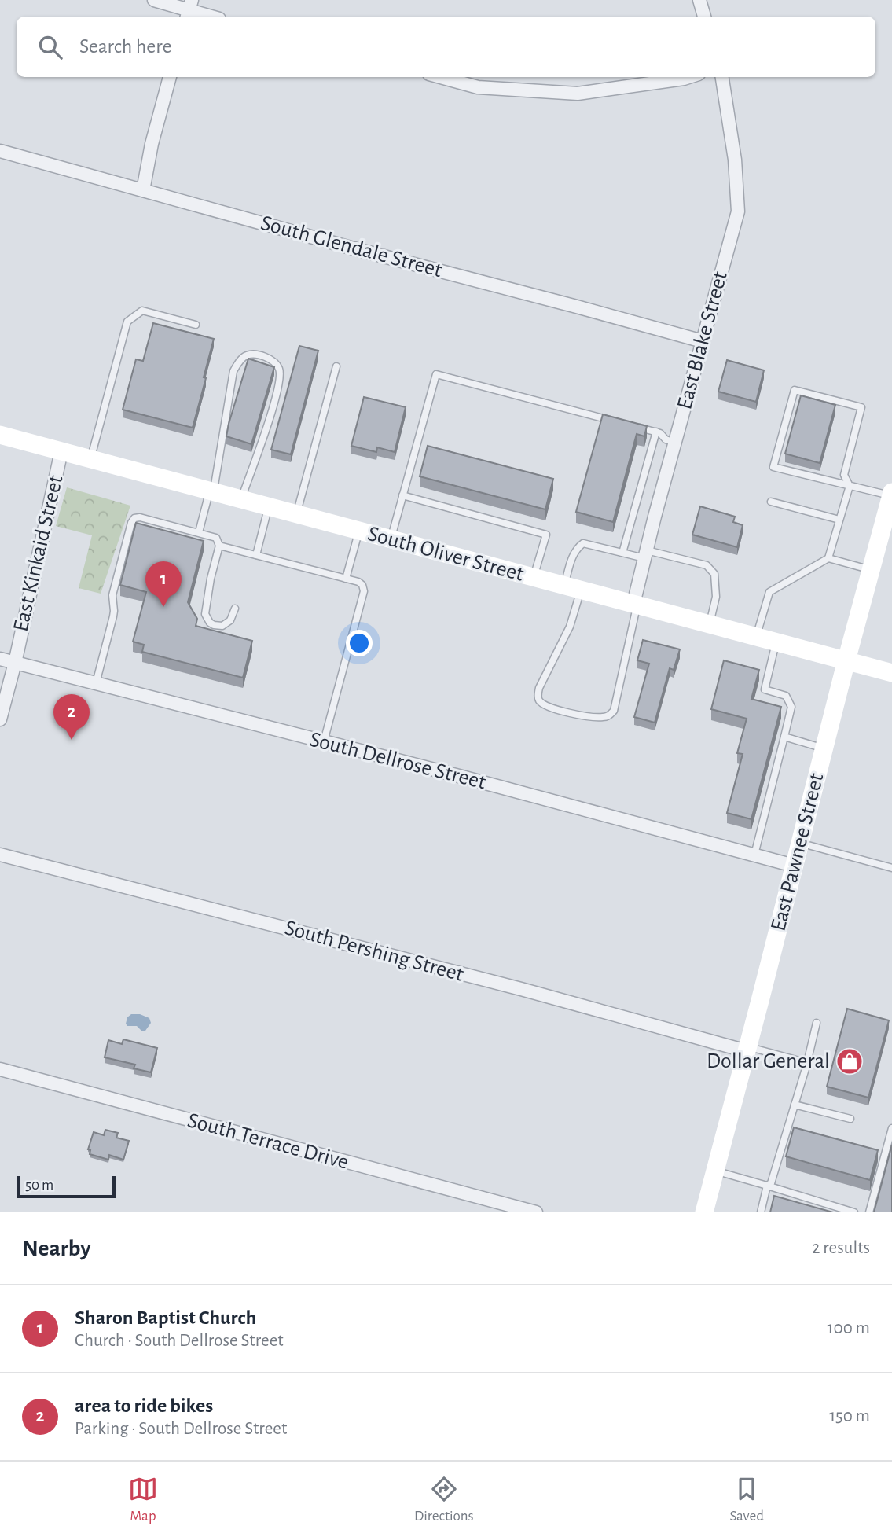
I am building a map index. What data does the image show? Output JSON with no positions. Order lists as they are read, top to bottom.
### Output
{
  "streets": {
    "main road": ["South Oliver Street", "East Pawnee Street"],
    "street": [
      "South Glendale Street",
      "East Blake Street",
      "East Kinkaid Street",
      "South Dellrose Street",
      "South Pershing Street",
      "South Terrace Drive"
    ]
  },
  "crossings": [
    ["South Glendale Street", "East Blake Street"],
    ["East Blake Street", "South Oliver Street"],
    ["East Kinkaid Street", "South Oliver Street"],
    ["East Kinkaid Street", "South Dellrose Street"],
    ["South Oliver Street", "East Pawnee Street"],
    ["South Dellrose Street", "East Pawnee Street"],
    ["East Pawnee Street", "South Pershing Street"]
  ],
  "places": {
    "shop": ["Dollar General"]
  },
  "scale_bar": "50 m",
  "page": {
    "search": "Search here",
    "pins": ["1", "2"],
    "scale": "50 m",
    "heading": ["Nearby", "2 results"],
    "list": [
      {
        "mark": "1",
        "name": "Sharon Baptist Church",
        "note": "Church · South Dellrose Street",
        "value": "100 m"
      },
      {
        "mark": "2",
        "name": "area to ride bikes",
        "note": "Parking · South Dellrose Street",
        "value": "150 m"
      }
    ],
    "nav": ["Map", "Directions", "Saved"]
  }
}
